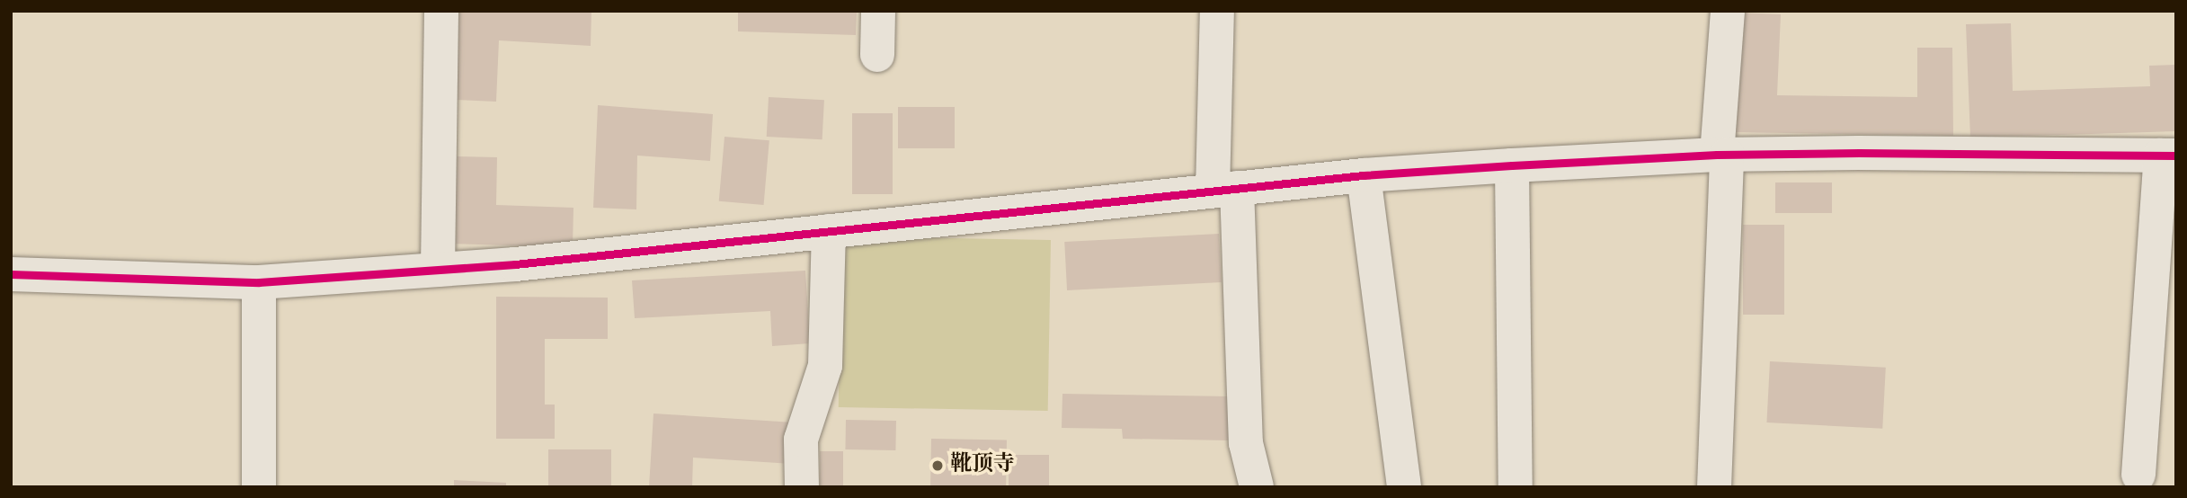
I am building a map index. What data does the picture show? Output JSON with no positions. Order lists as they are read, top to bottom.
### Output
{
  "places": ["靴顶寺"]
}
